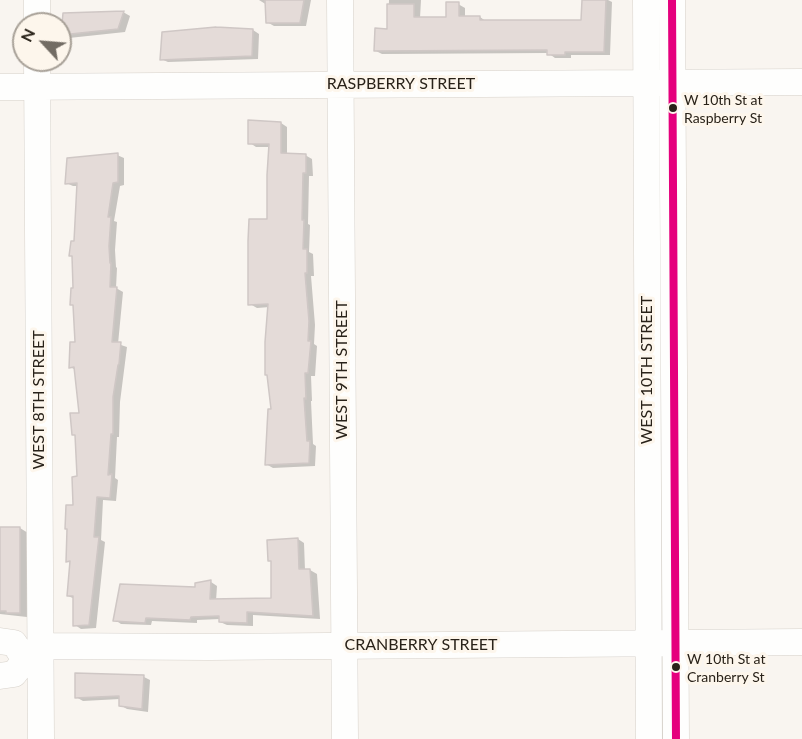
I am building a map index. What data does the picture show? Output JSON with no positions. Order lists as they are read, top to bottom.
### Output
{
  "streets": {
    "street": [
      "RASPBERRY STREET",
      "WEST 9TH STREET",
      "WEST 10TH STREET",
      "WEST 8TH STREET",
      "CRANBERRY STREET"
    ]
  },
  "crossings": [
    ["RASPBERRY STREET", "WEST 9TH STREET"],
    ["RASPBERRY STREET", "WEST 10TH STREET"],
    ["RASPBERRY STREET", "WEST 8TH STREET"],
    ["WEST 9TH STREET", "CRANBERRY STREET"],
    ["WEST 10TH STREET", "CRANBERRY STREET"],
    ["WEST 8TH STREET", "CRANBERRY STREET"]
  ],
  "places": ["W 10th St at Raspberry St", "W 10th St at Cranberry St"],
  "north": "top left"
}
